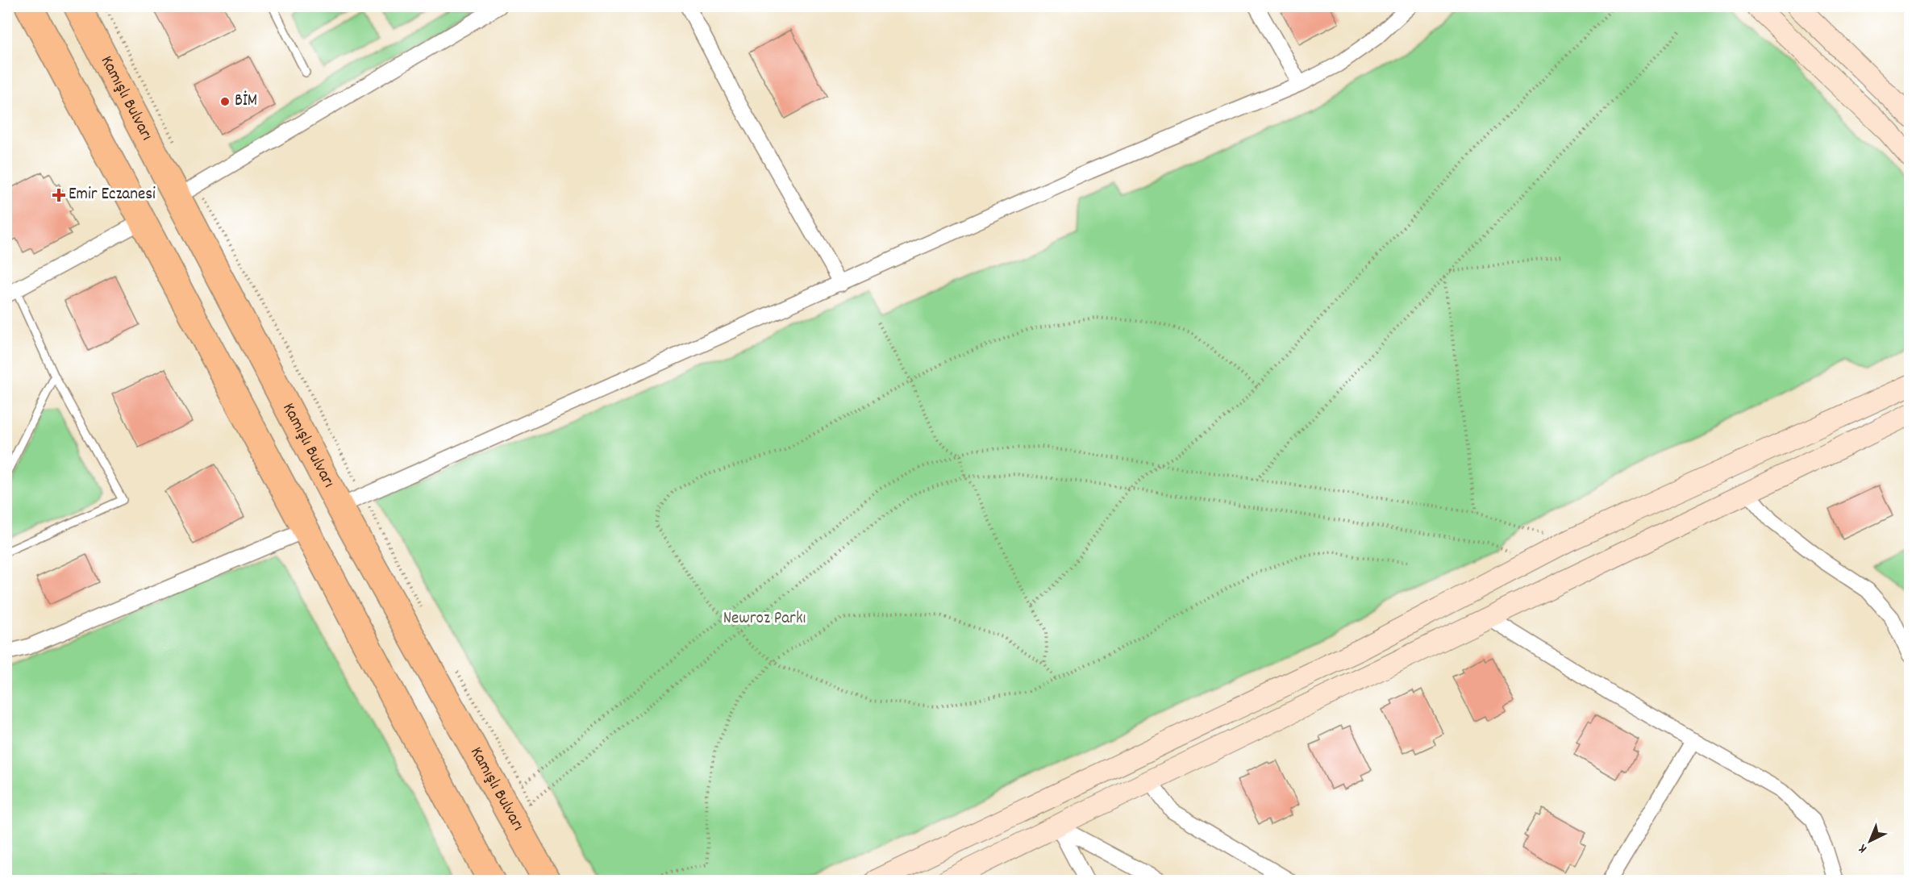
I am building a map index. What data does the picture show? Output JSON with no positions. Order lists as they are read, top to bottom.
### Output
{
  "streets": {
    "highway": ["Kamışlı Bulvarı"]
  },
  "parks": ["Newroz Parkı"],
  "places": {
    "other": ["BİM"],
    "health": ["Emir Eczanesi"]
  },
  "north": "bottom left"
}
